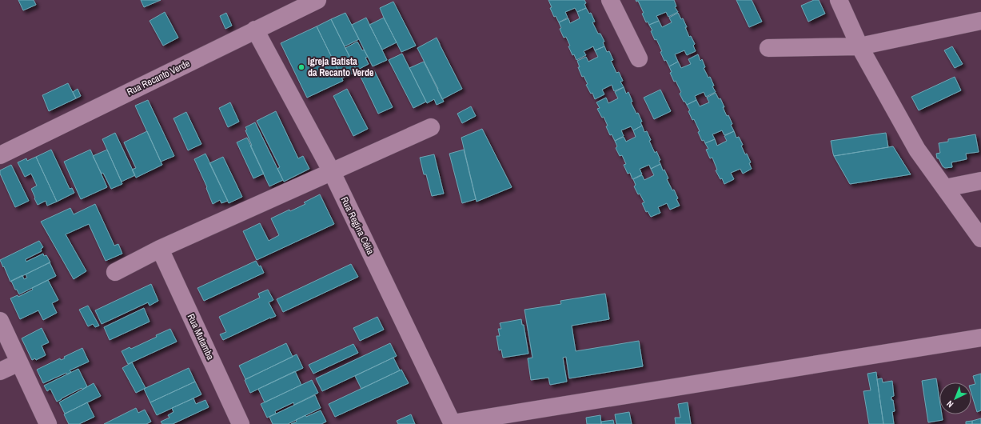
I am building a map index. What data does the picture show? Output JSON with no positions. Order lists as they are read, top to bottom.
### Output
{
  "streets": {
    "street": ["Rua Recanto Verde", "Rua Regina Célia", "Rua Mutamba"]
  },
  "crossings": [
    ["Rua Recanto Verde", "Rua Regina Célia"]
  ],
  "places": ["Igreja Batista da Recanto Verde"],
  "north": "bottom left"
}
